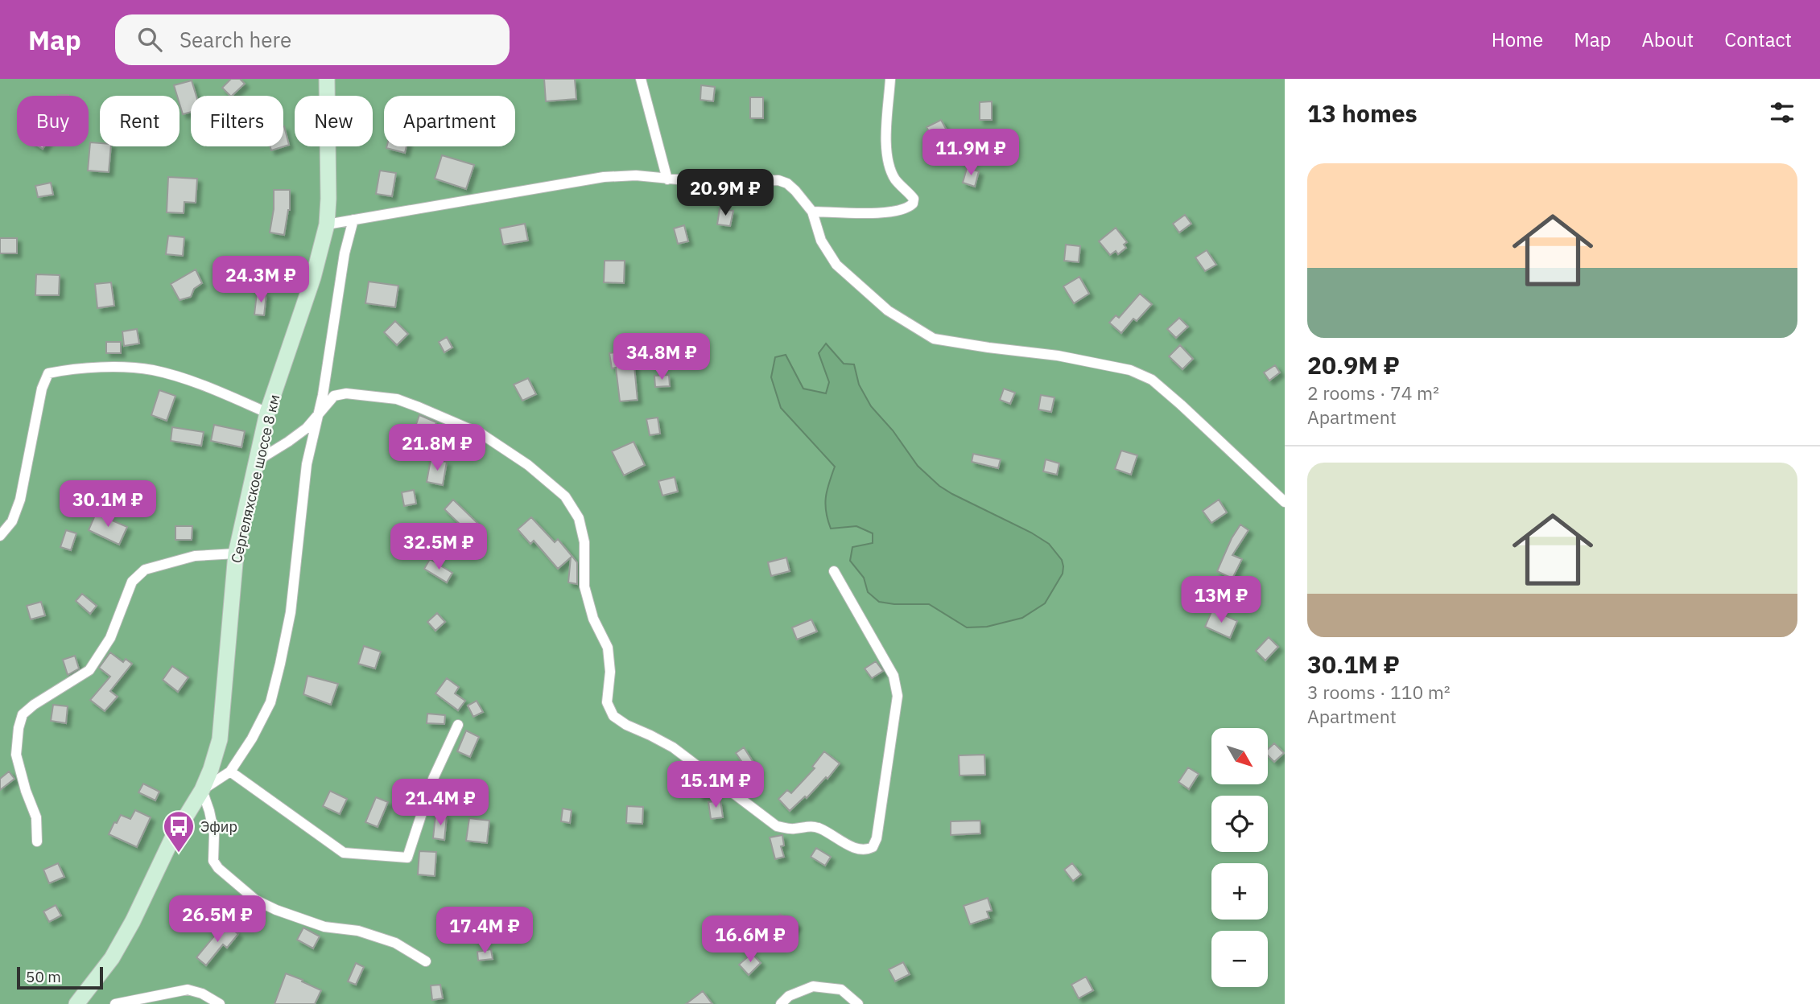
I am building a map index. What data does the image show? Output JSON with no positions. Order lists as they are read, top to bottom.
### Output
{
  "streets": {
    "main road": ["Сергеляхское шоссе 8 км"]
  },
  "places": {
    "bus stop": ["Эфир"]
  },
  "scale_bar": "50 m",
  "north": "bottom right",
  "page": {
    "header": "Map",
    "search": "Search here",
    "nav": [
      "Home",
      "Map",
      "About",
      "Contact"
    ],
    "heading": "13 homes",
    "chip": [
      "Buy",
      "Rent",
      "Filters",
      "New",
      "Apartment"
    ],
    "price": [
      "11.9M ₽",
      "20.9M ₽",
      "24.3M ₽",
      "34.8M ₽",
      "21.8M ₽",
      "30.1M ₽",
      "32.5M ₽",
      "13M ₽",
      "15.1M ₽",
      "21.4M ₽",
      "26.5M ₽",
      "17.4M ₽",
      "16.6M ₽"
    ],
    "list": [
      {
        "name": "20.9M ₽",
        "note": "2 rooms · 74 m² · Apartment"
      },
      {
        "name": "30.1M ₽",
        "note": "3 rooms · 110 m² · Apartment"
      }
    ],
    "map_buttons": ["+", "−"],
    "scale": "50 m"
  }
}
